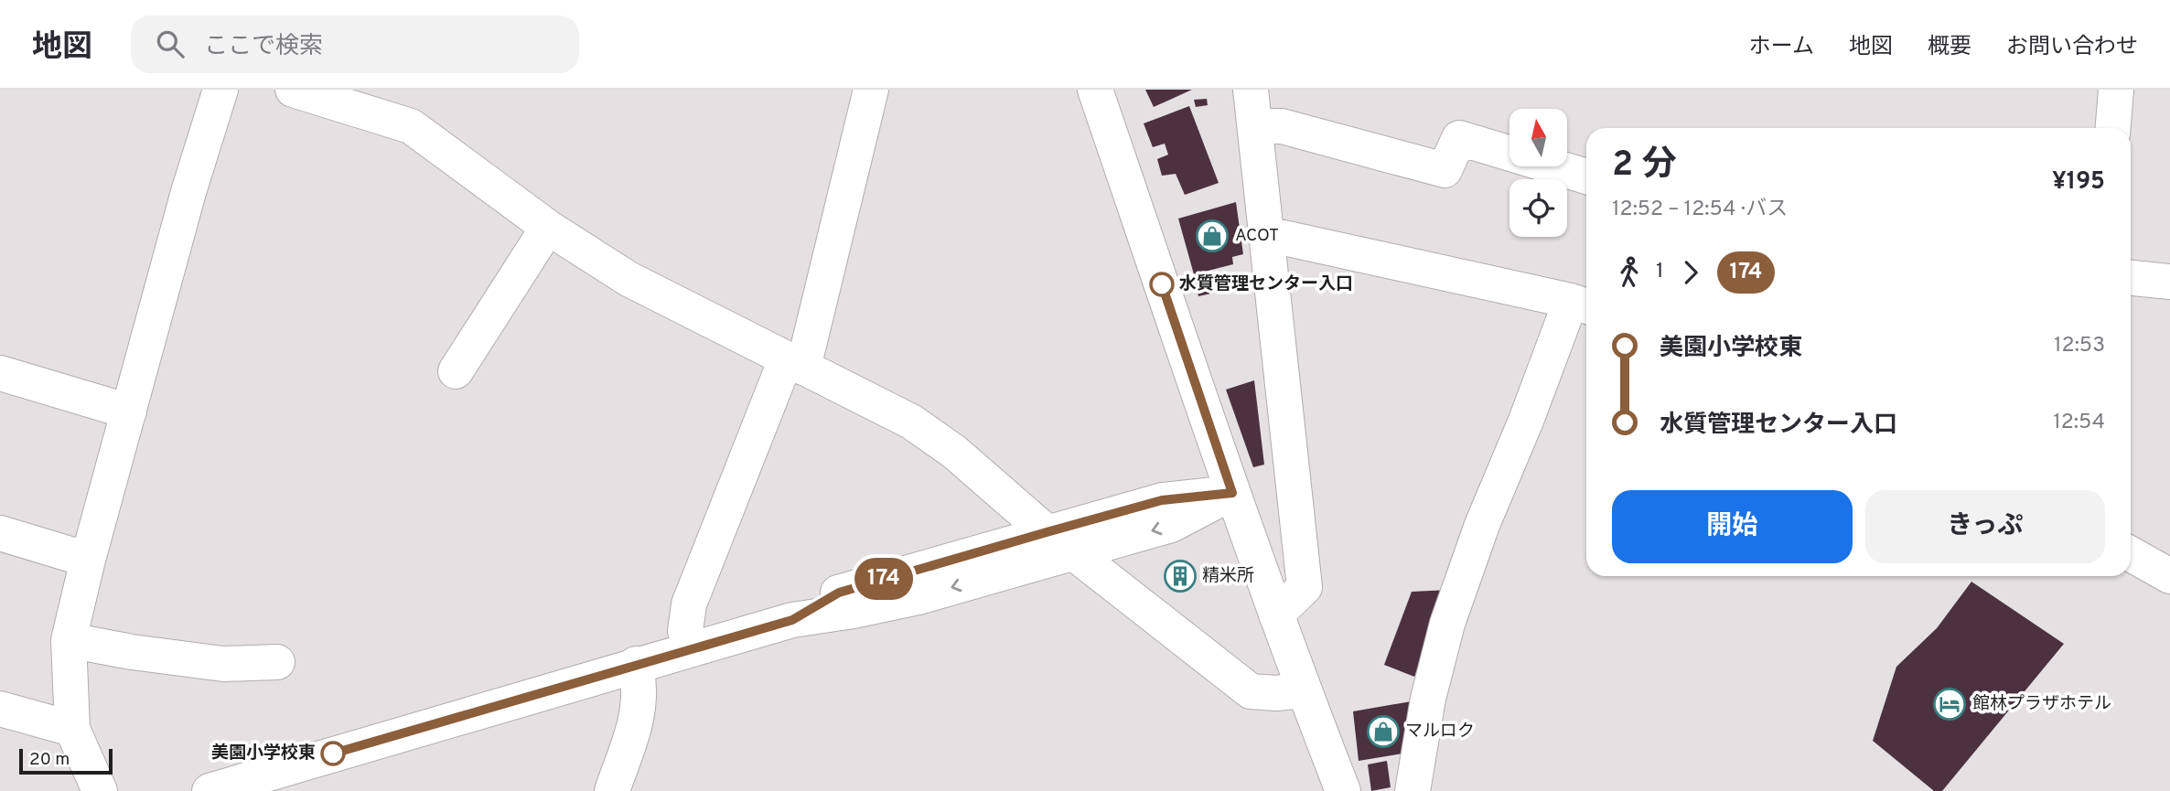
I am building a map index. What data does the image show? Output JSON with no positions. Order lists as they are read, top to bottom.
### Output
{
  "places": {
    "shop": ["ACOT", "マルロク"],
    "other": ["水質管理センター入口", "美園小学校東"],
    "building": ["精米所"],
    "hotel": ["館林プラザホテル"]
  },
  "lines": ["bus line 174"],
  "scale_bar": "20 m",
  "north": "top",
  "page": {
    "header": "地図",
    "search": "ここで検索",
    "nav": [
      "ホーム",
      "地図",
      "概要",
      "お問い合わせ"
    ],
    "on_map": "174",
    "heading": ["2 分", "12:52 – 12:54 · バス", "¥195"],
    "legs": ["1", "174"],
    "list": [
      {
        "name": "美園小学校東",
        "value": "12:53"
      },
      {
        "name": "水質管理センター入口",
        "value": "12:54"
      }
    ],
    "buttons": ["開始", "きっぷ"],
    "scale": "20 m"
  }
}
